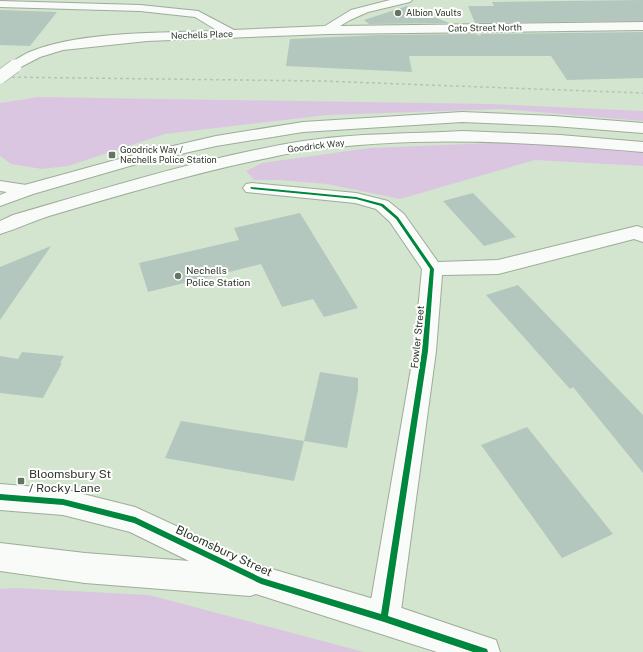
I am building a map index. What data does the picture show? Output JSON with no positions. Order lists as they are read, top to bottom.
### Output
{
  "streets": {
    "street": [
      "Cato Street North",
      "Nechells Place",
      "Goodrick Way",
      "Fowler Street",
      "Bloomsbury Street"
    ]
  },
  "crossings": [
    ["Cato Street North", "Nechells Place"],
    ["Fowler Street", "Bloomsbury Street"]
  ],
  "places": {
    "other": ["Albion Vaults", "Nechells Police Station"],
    "transit": ["Goodrick Way / Nechells Police Station", "Bloomsbury St / Rocky Lane"]
  }
}
